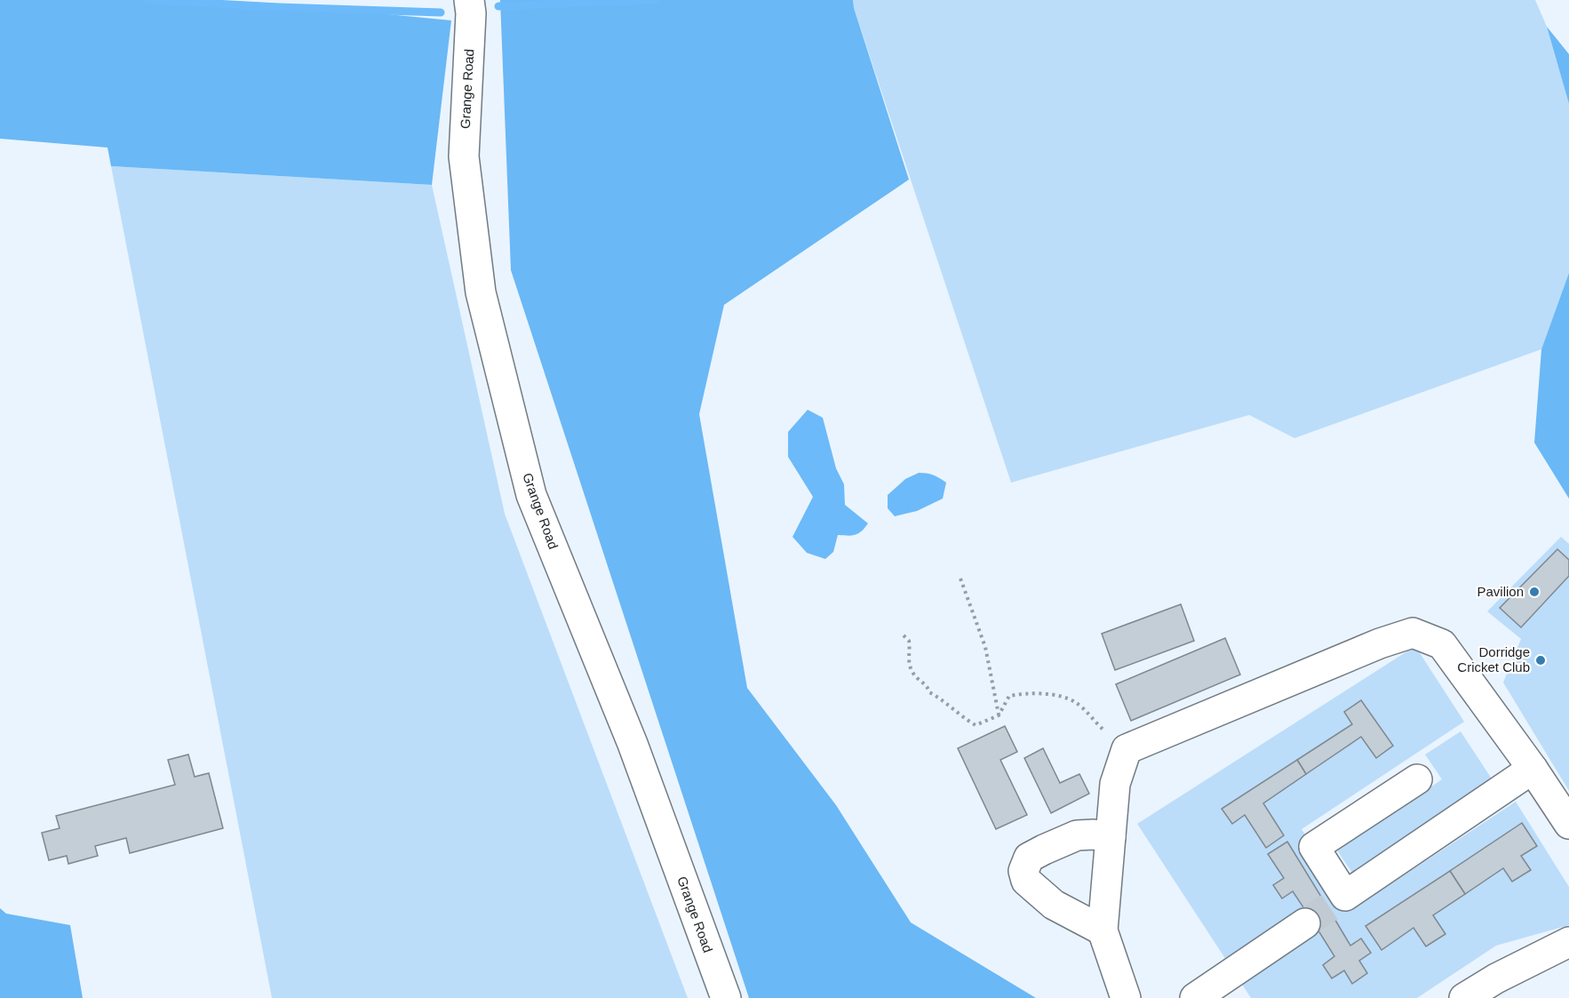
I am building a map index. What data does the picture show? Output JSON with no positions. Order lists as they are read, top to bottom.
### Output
{
  "streets": {
    "main road": ["Grange Road"]
  },
  "places": ["Pavilion", "Dorridge Cricket Club"]
}
